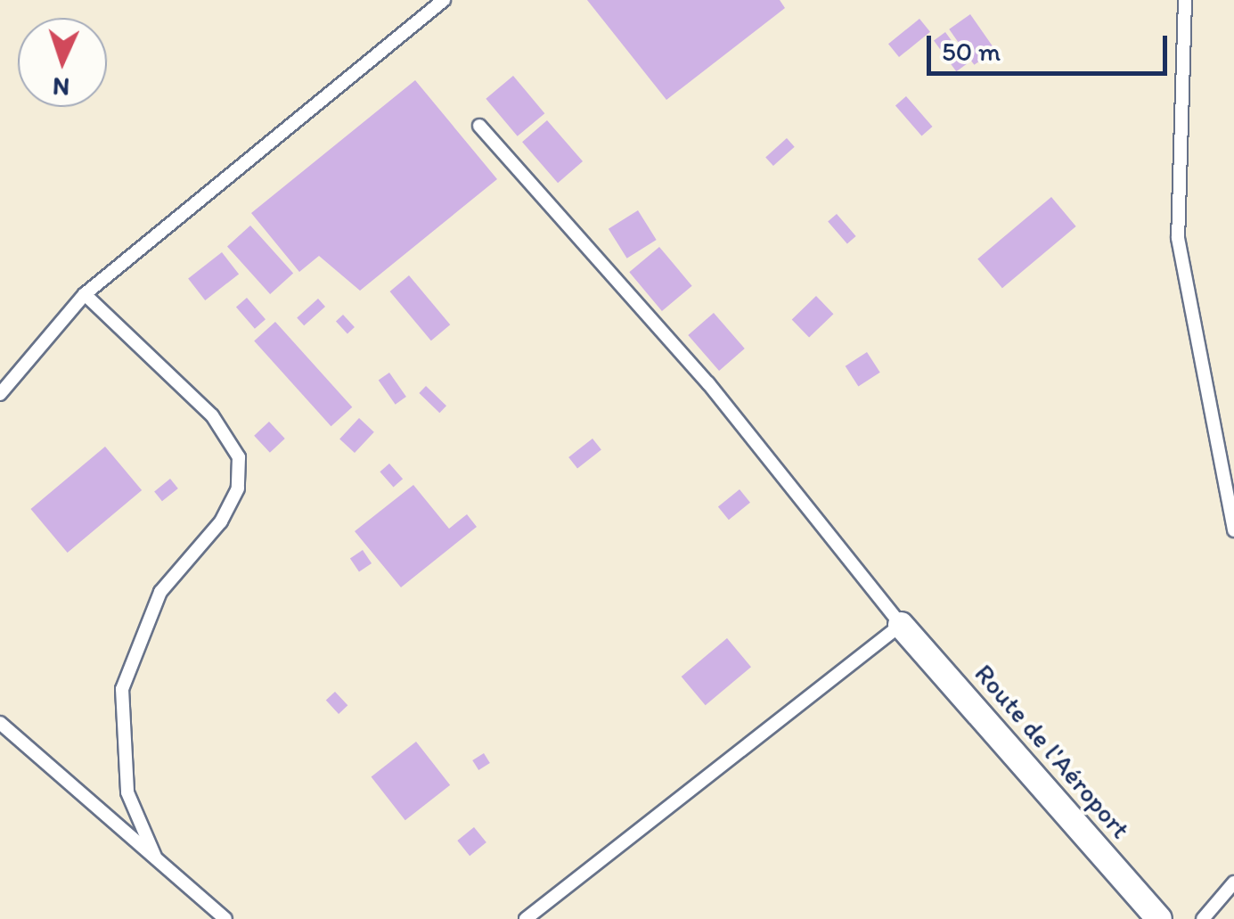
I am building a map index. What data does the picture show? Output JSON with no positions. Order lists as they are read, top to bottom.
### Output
{
  "streets": {
    "street": ["Route de l'Aéroport"]
  },
  "scale_bar": "50 m",
  "north": "bottom"
}
